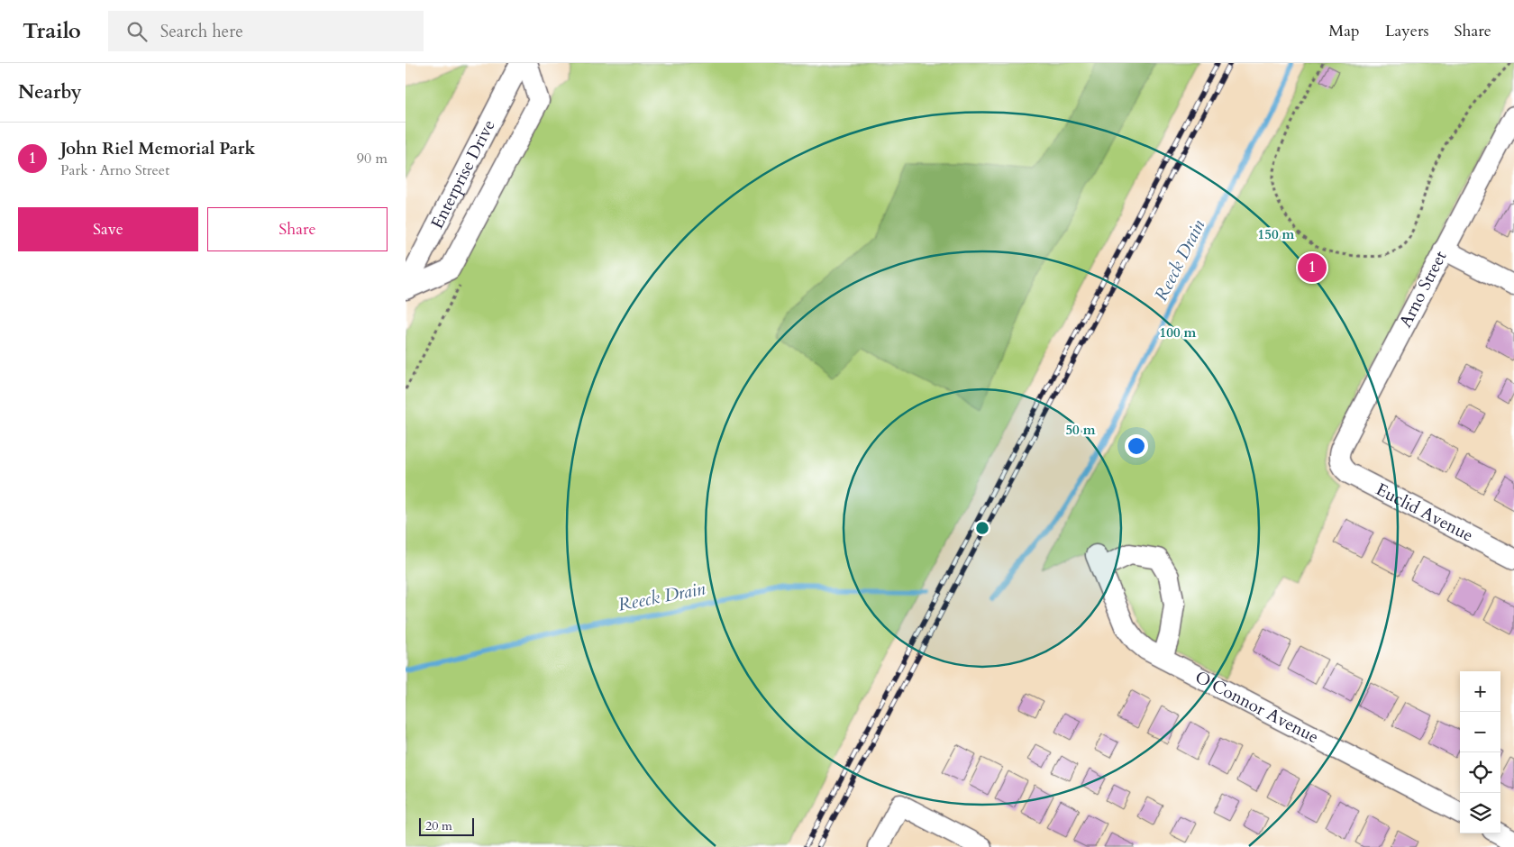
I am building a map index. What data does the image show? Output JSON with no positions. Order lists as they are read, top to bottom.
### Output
{
  "streets": {
    "street": [
      "Enterprise Drive",
      "Arno Street",
      "Euclid Avenue",
      "O'Connor Avenue"
    ]
  },
  "crossings": [
    ["Arno Street", "Euclid Avenue"]
  ],
  "water": ["Reeck Drain"],
  "scale_bar": "20 m",
  "page": {
    "header": "Trailo",
    "search": "Search here",
    "nav": ["Map", "Layers", "Share"],
    "heading": "Nearby",
    "list": [
      {
        "mark": "1",
        "name": "John Riel Memorial Park",
        "note": "Park · Arno Street",
        "value": "90 m"
      }
    ],
    "buttons": ["Save", "Share"],
    "pins": "1",
    "map_buttons": ["+", "−"],
    "scale": "20 m"
  },
  "rings": ["150 m", "100 m", "50 m"]
}
